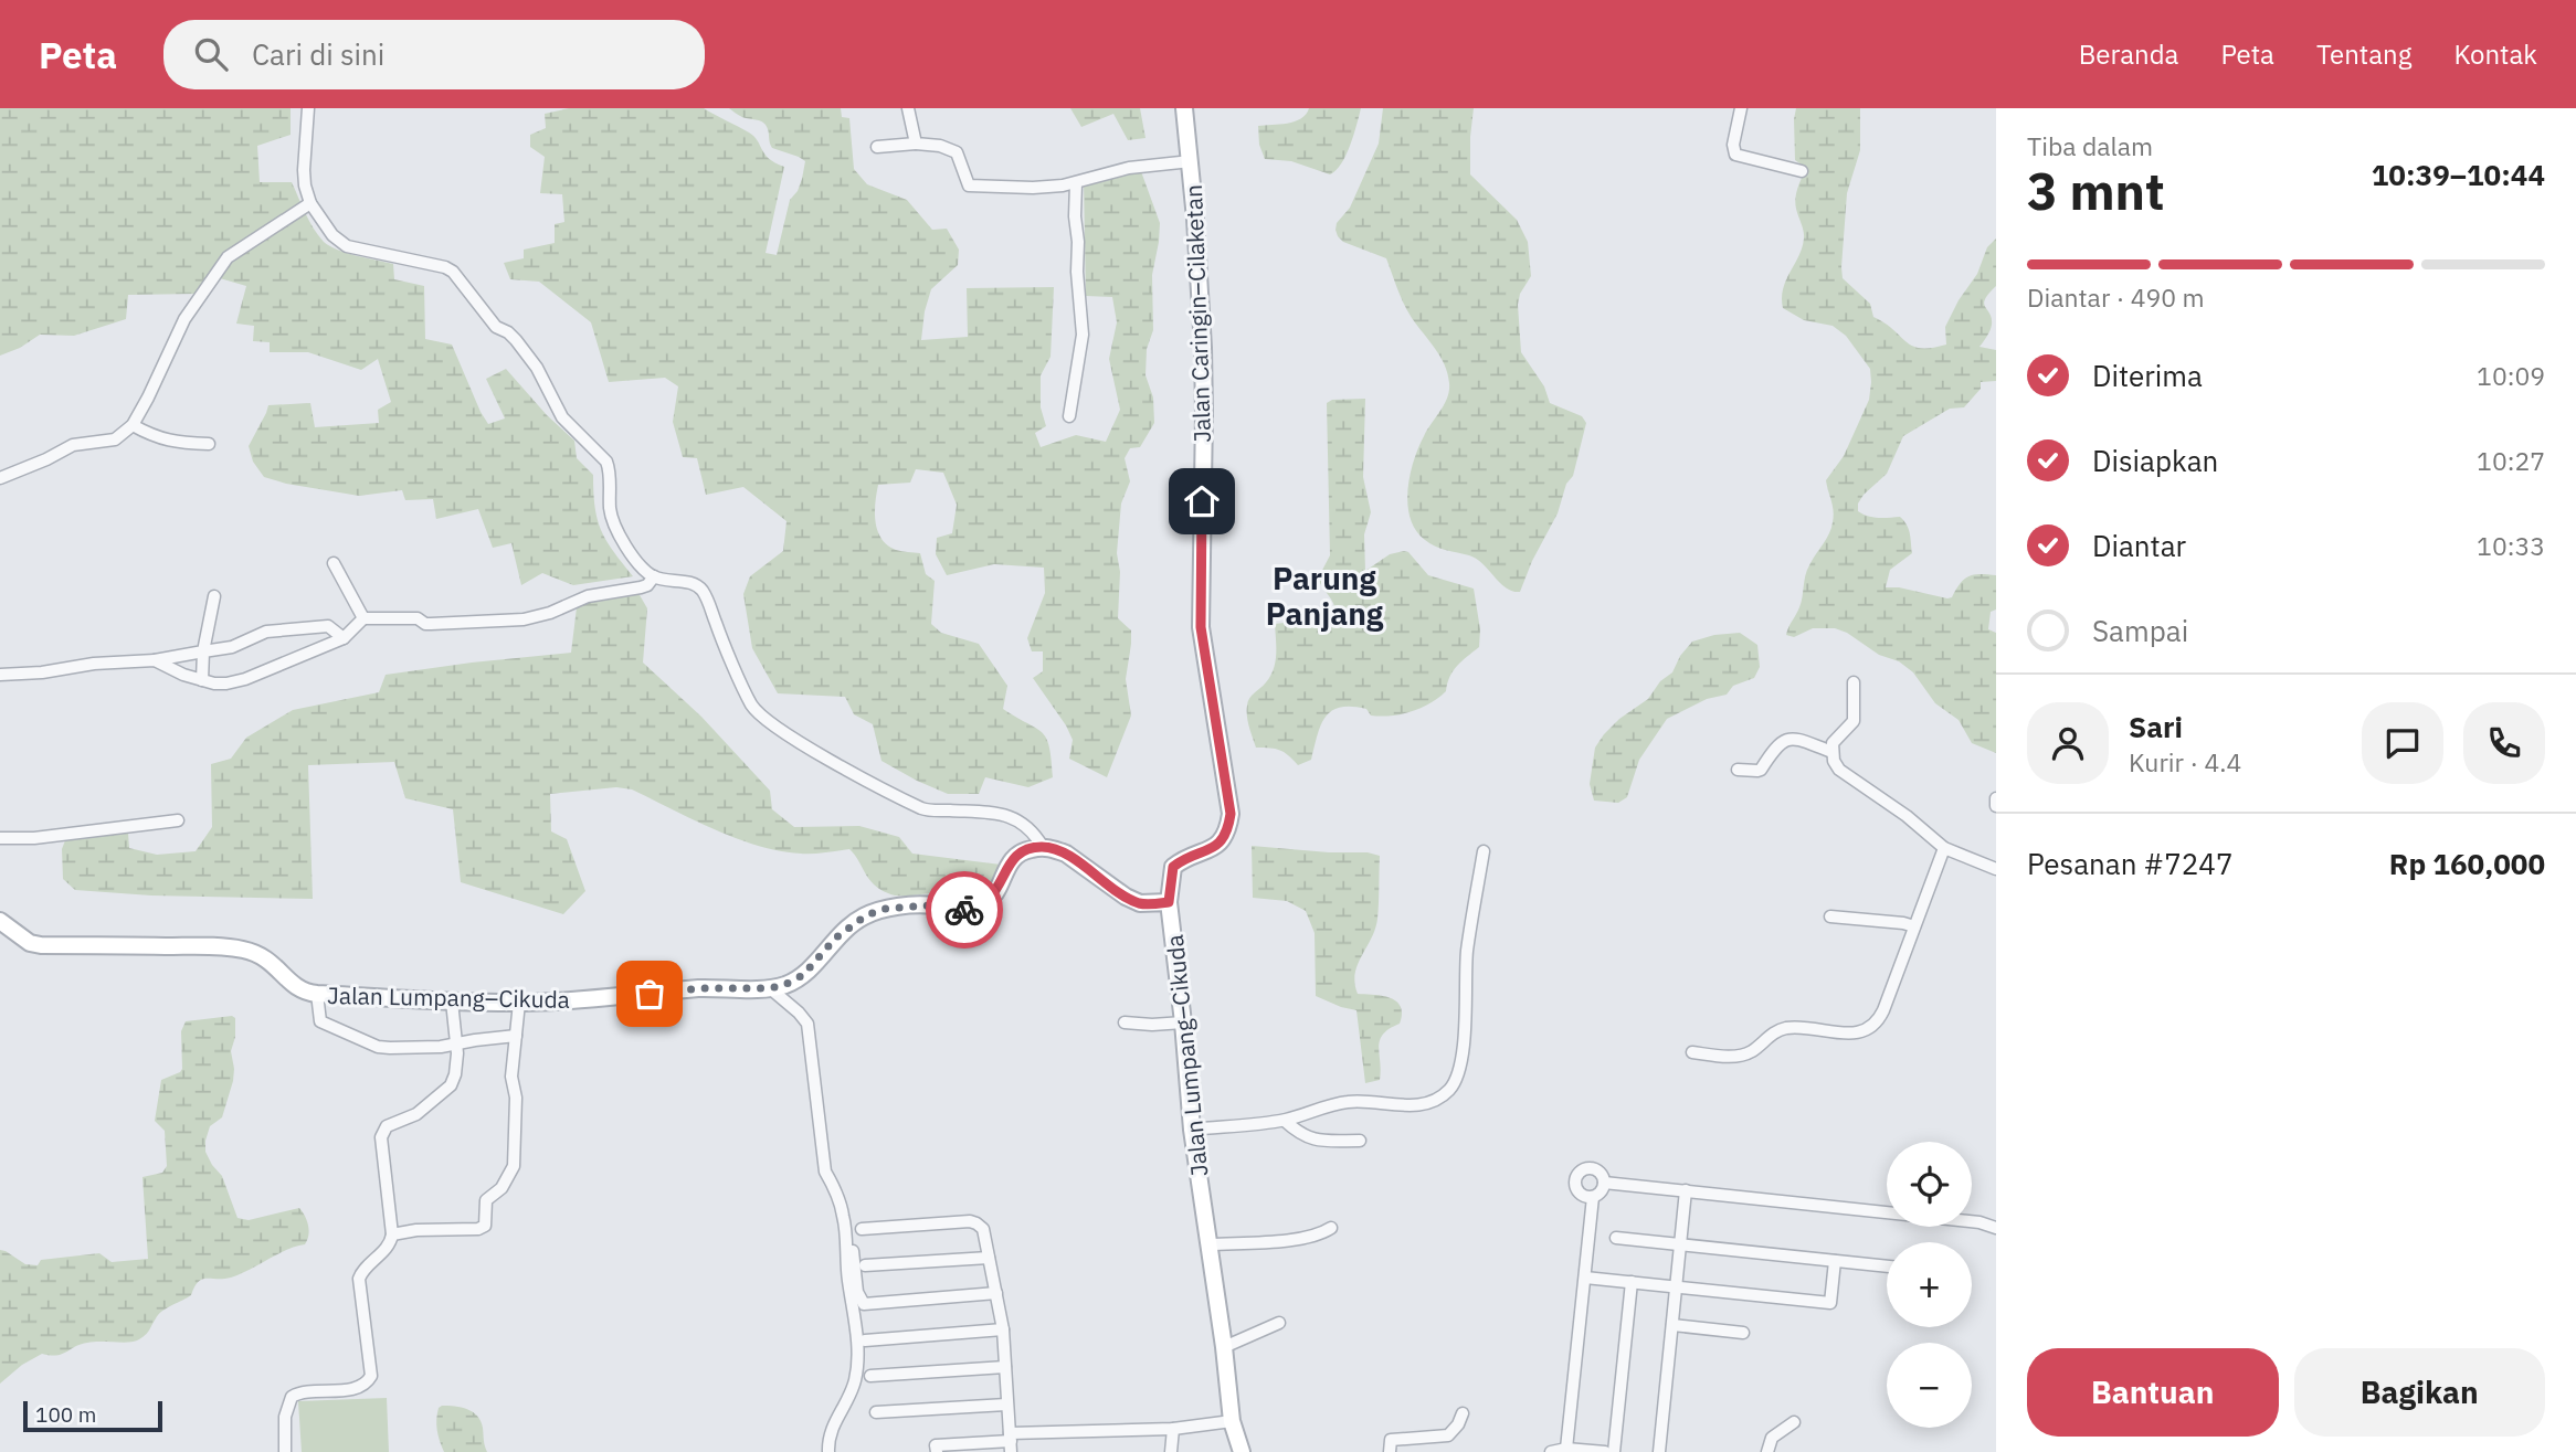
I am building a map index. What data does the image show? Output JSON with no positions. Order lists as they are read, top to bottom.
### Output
{
  "streets": {
    "street": ["Jalan Caringin–Cilaketan", "Jalan Lumpang–Cikuda"]
  },
  "crossings": [
    ["Jalan Caringin–Cilaketan", "Jalan Lumpang–Cikuda"]
  ],
  "districts": ["Parung Panjang"],
  "scale_bar": "100 m",
  "page": {
    "header": "Peta",
    "search": "Cari di sini",
    "nav": [
      "Beranda",
      "Peta",
      "Tentang",
      "Kontak"
    ],
    "heading": ["3 mnt", "Tiba dalam", "10:39–10:44"],
    "panel": [
      "Sari",
      "Kurir · 4.4",
      "Pesanan #7247",
      "Rp 160,000"
    ],
    "bar": "Diantar · 490 m",
    "list": [
      ["Diterima", "10:09"],
      ["Disiapkan", "10:27"],
      ["Diantar", "10:33"],
      "Sampai"
    ],
    "map_buttons": ["+", "−"],
    "buttons": ["Bantuan", "Bagikan"],
    "scale": "100 m"
  }
}
